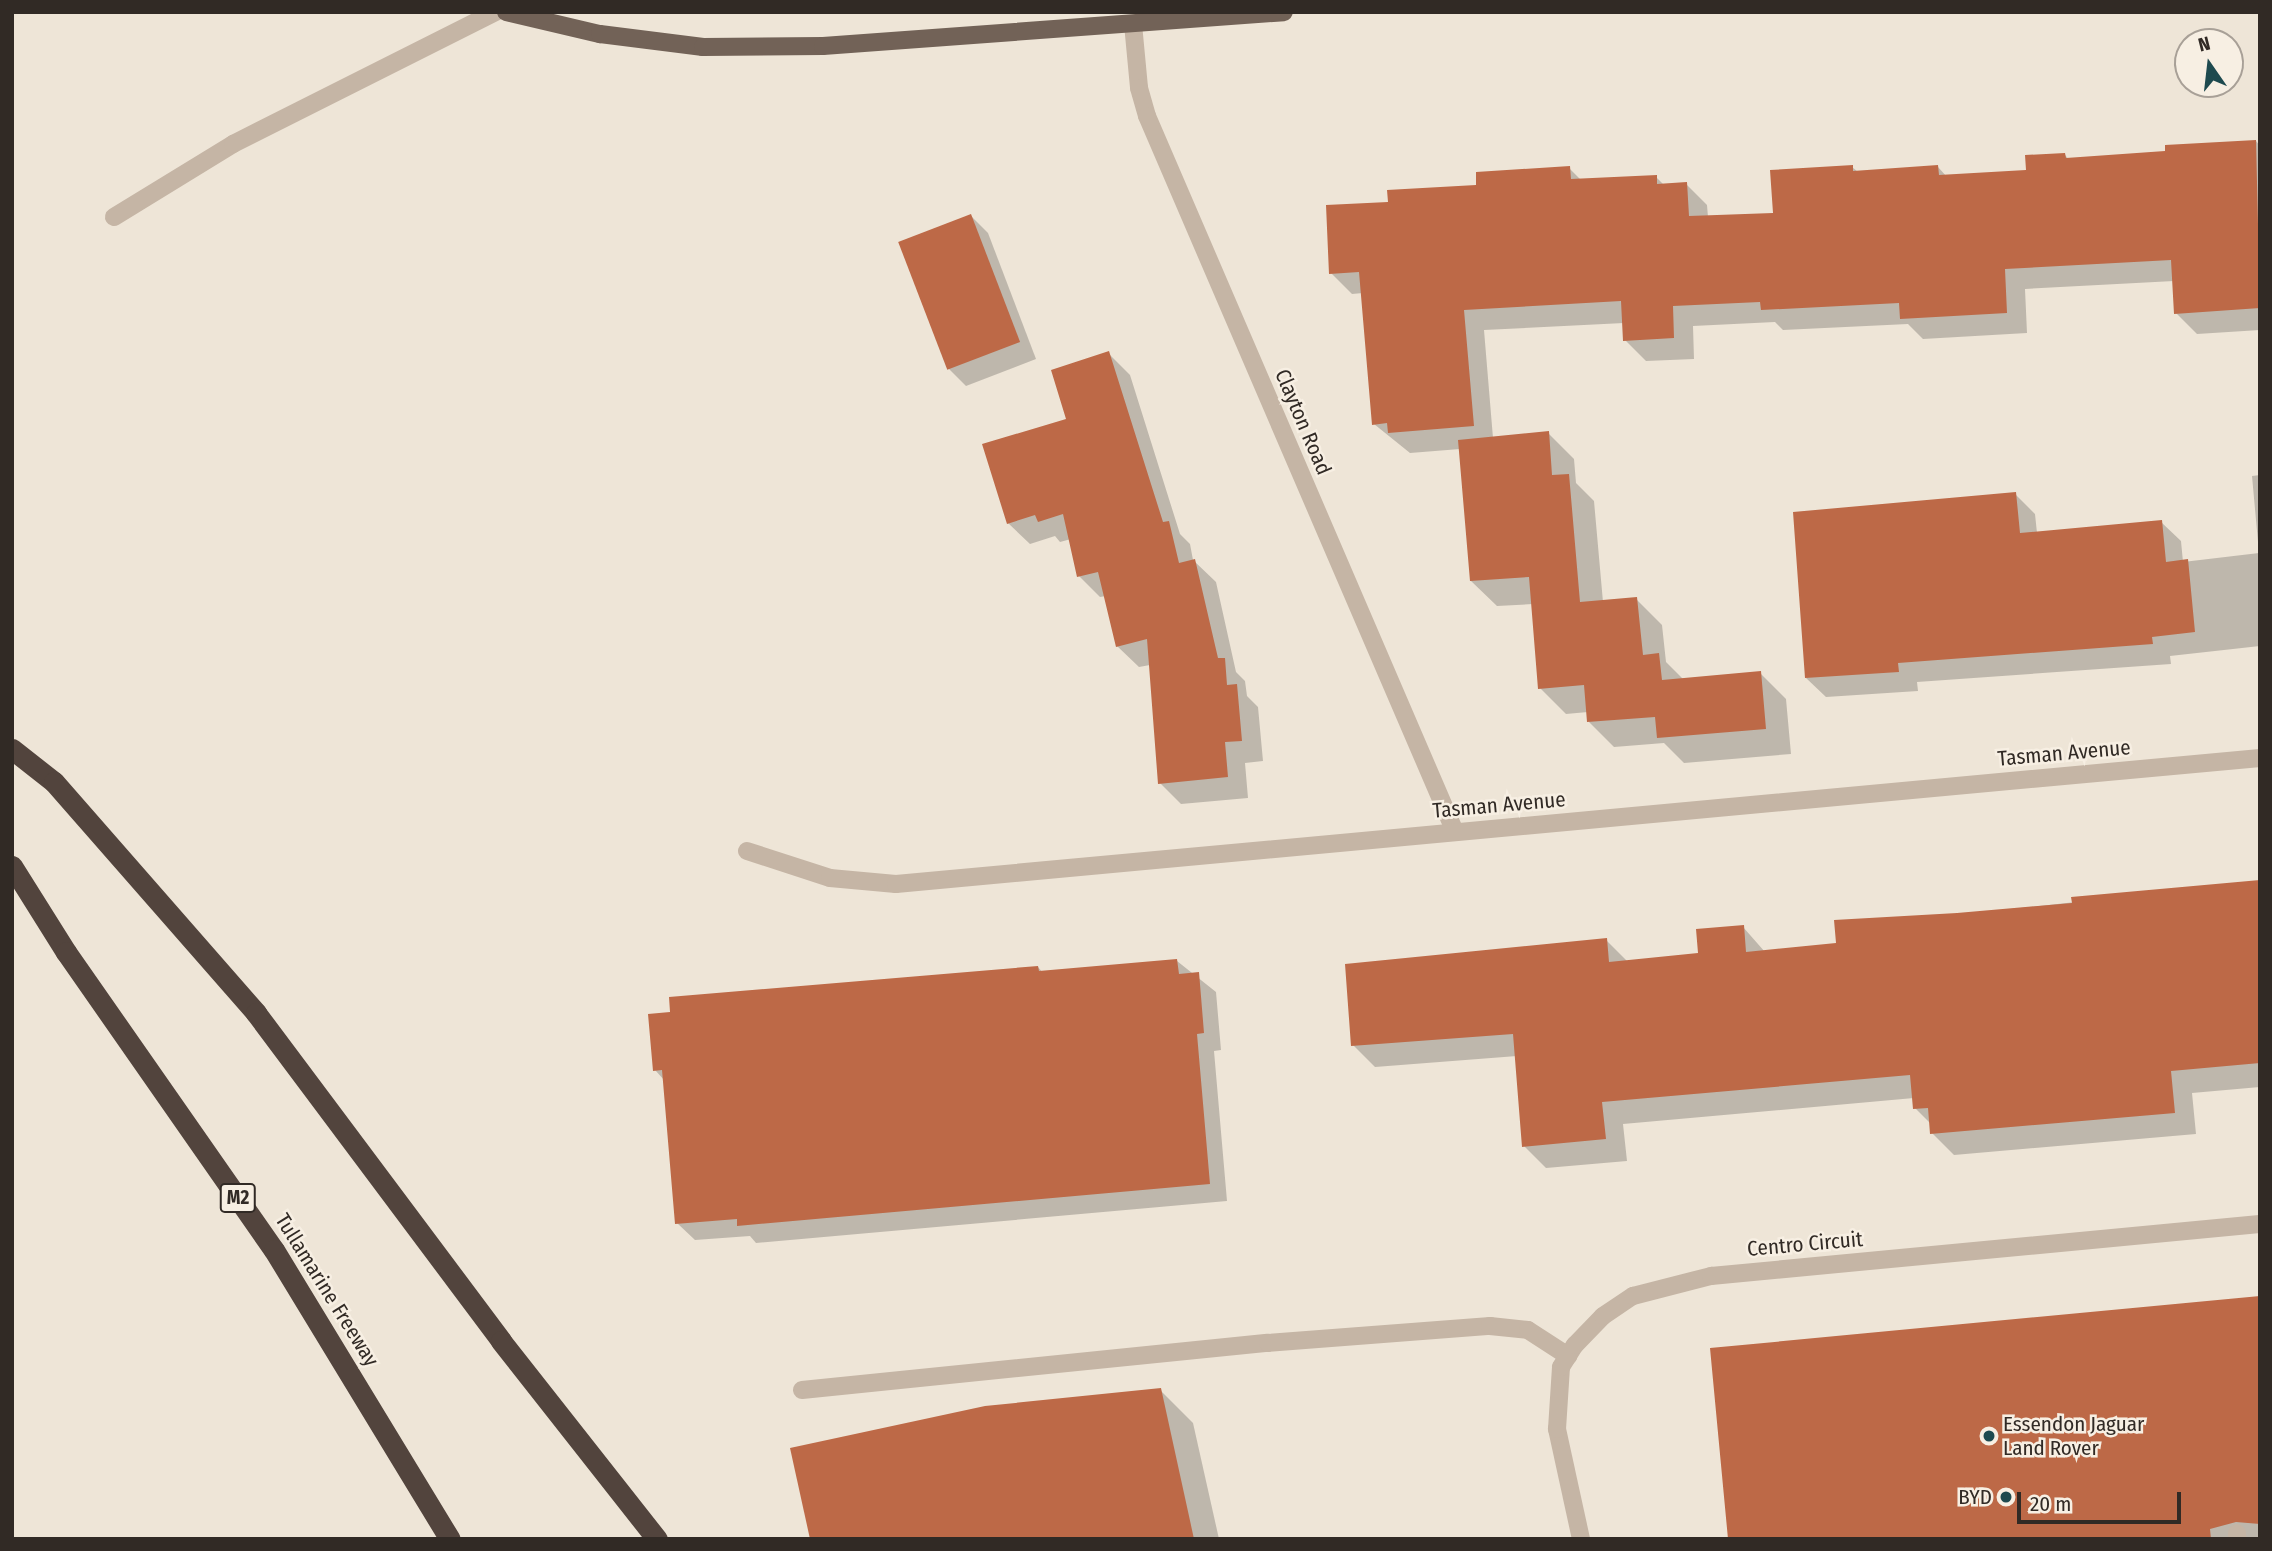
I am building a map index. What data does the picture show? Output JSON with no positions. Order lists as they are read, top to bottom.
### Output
{
  "streets": {
    "highway": ["M2", "Tullamarine Freeway"],
    "street": ["Clayton Road", "Tasman Avenue", "Centro Circuit"]
  },
  "crossings": [
    ["Clayton Road", "Tasman Avenue"]
  ],
  "places": ["Essendon Jaguar Land Rover", "BYD"],
  "scale_bar": "20 m",
  "north": "top"
}
